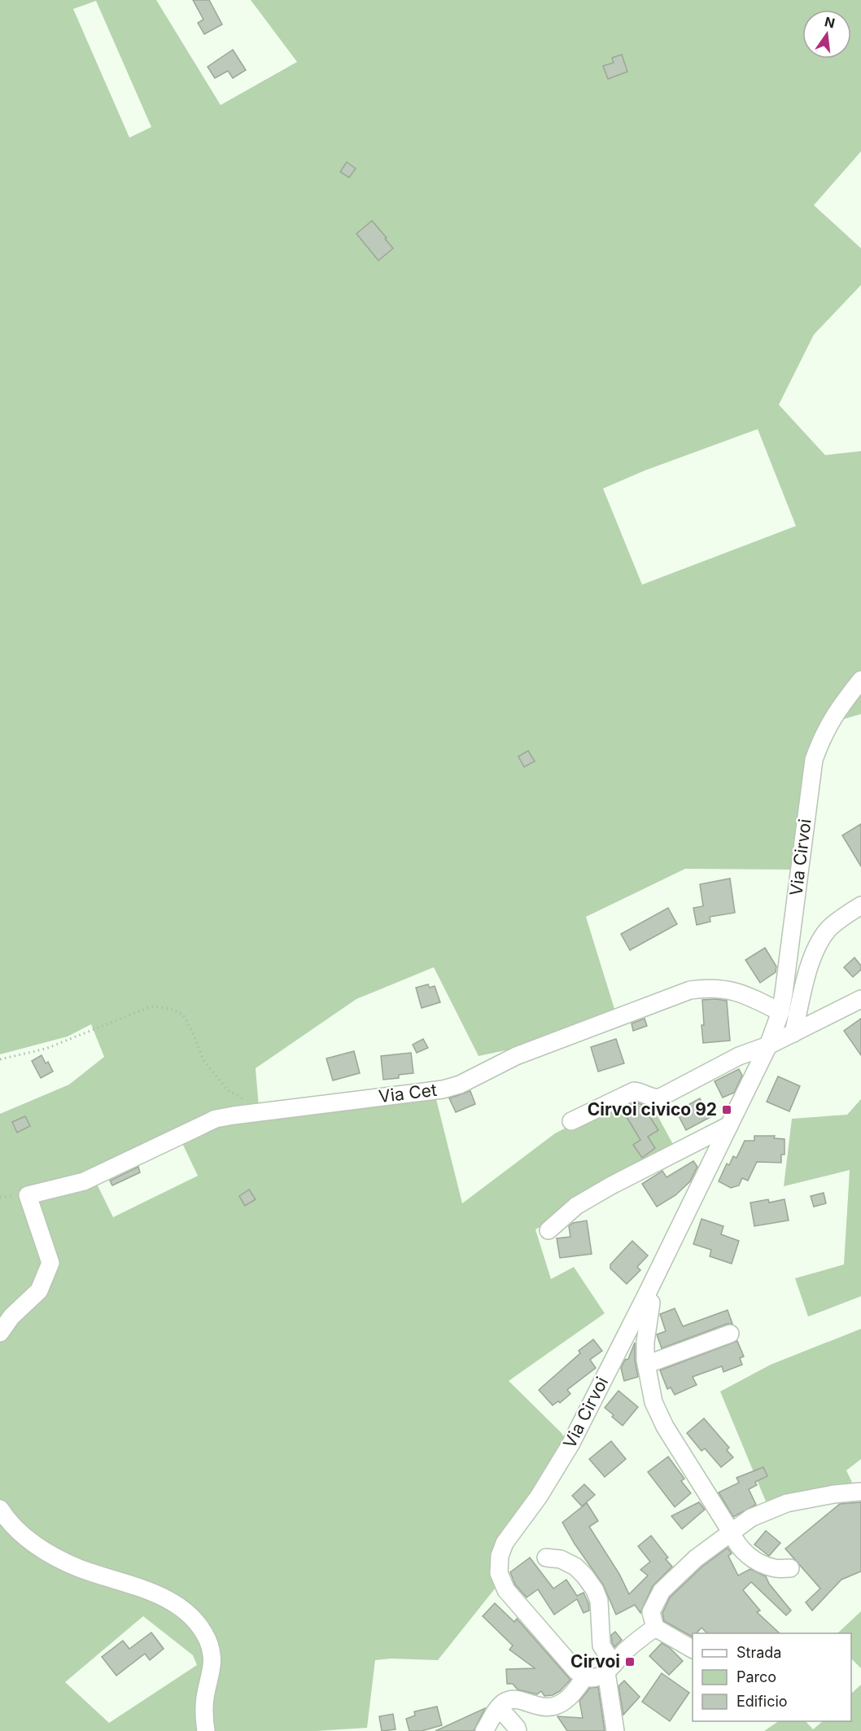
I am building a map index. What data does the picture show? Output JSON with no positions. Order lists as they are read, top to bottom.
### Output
{
  "streets": {
    "street": ["Via Cirvoi", "Via Cet"]
  },
  "crossings": [
    ["Via Cirvoi", "Via Cet"]
  ],
  "places": {
    "transit": ["Cirvoi civico 92", "Cirvoi"]
  },
  "legend": ["Strada", "Parco", "Edificio"],
  "north": "top"
}
